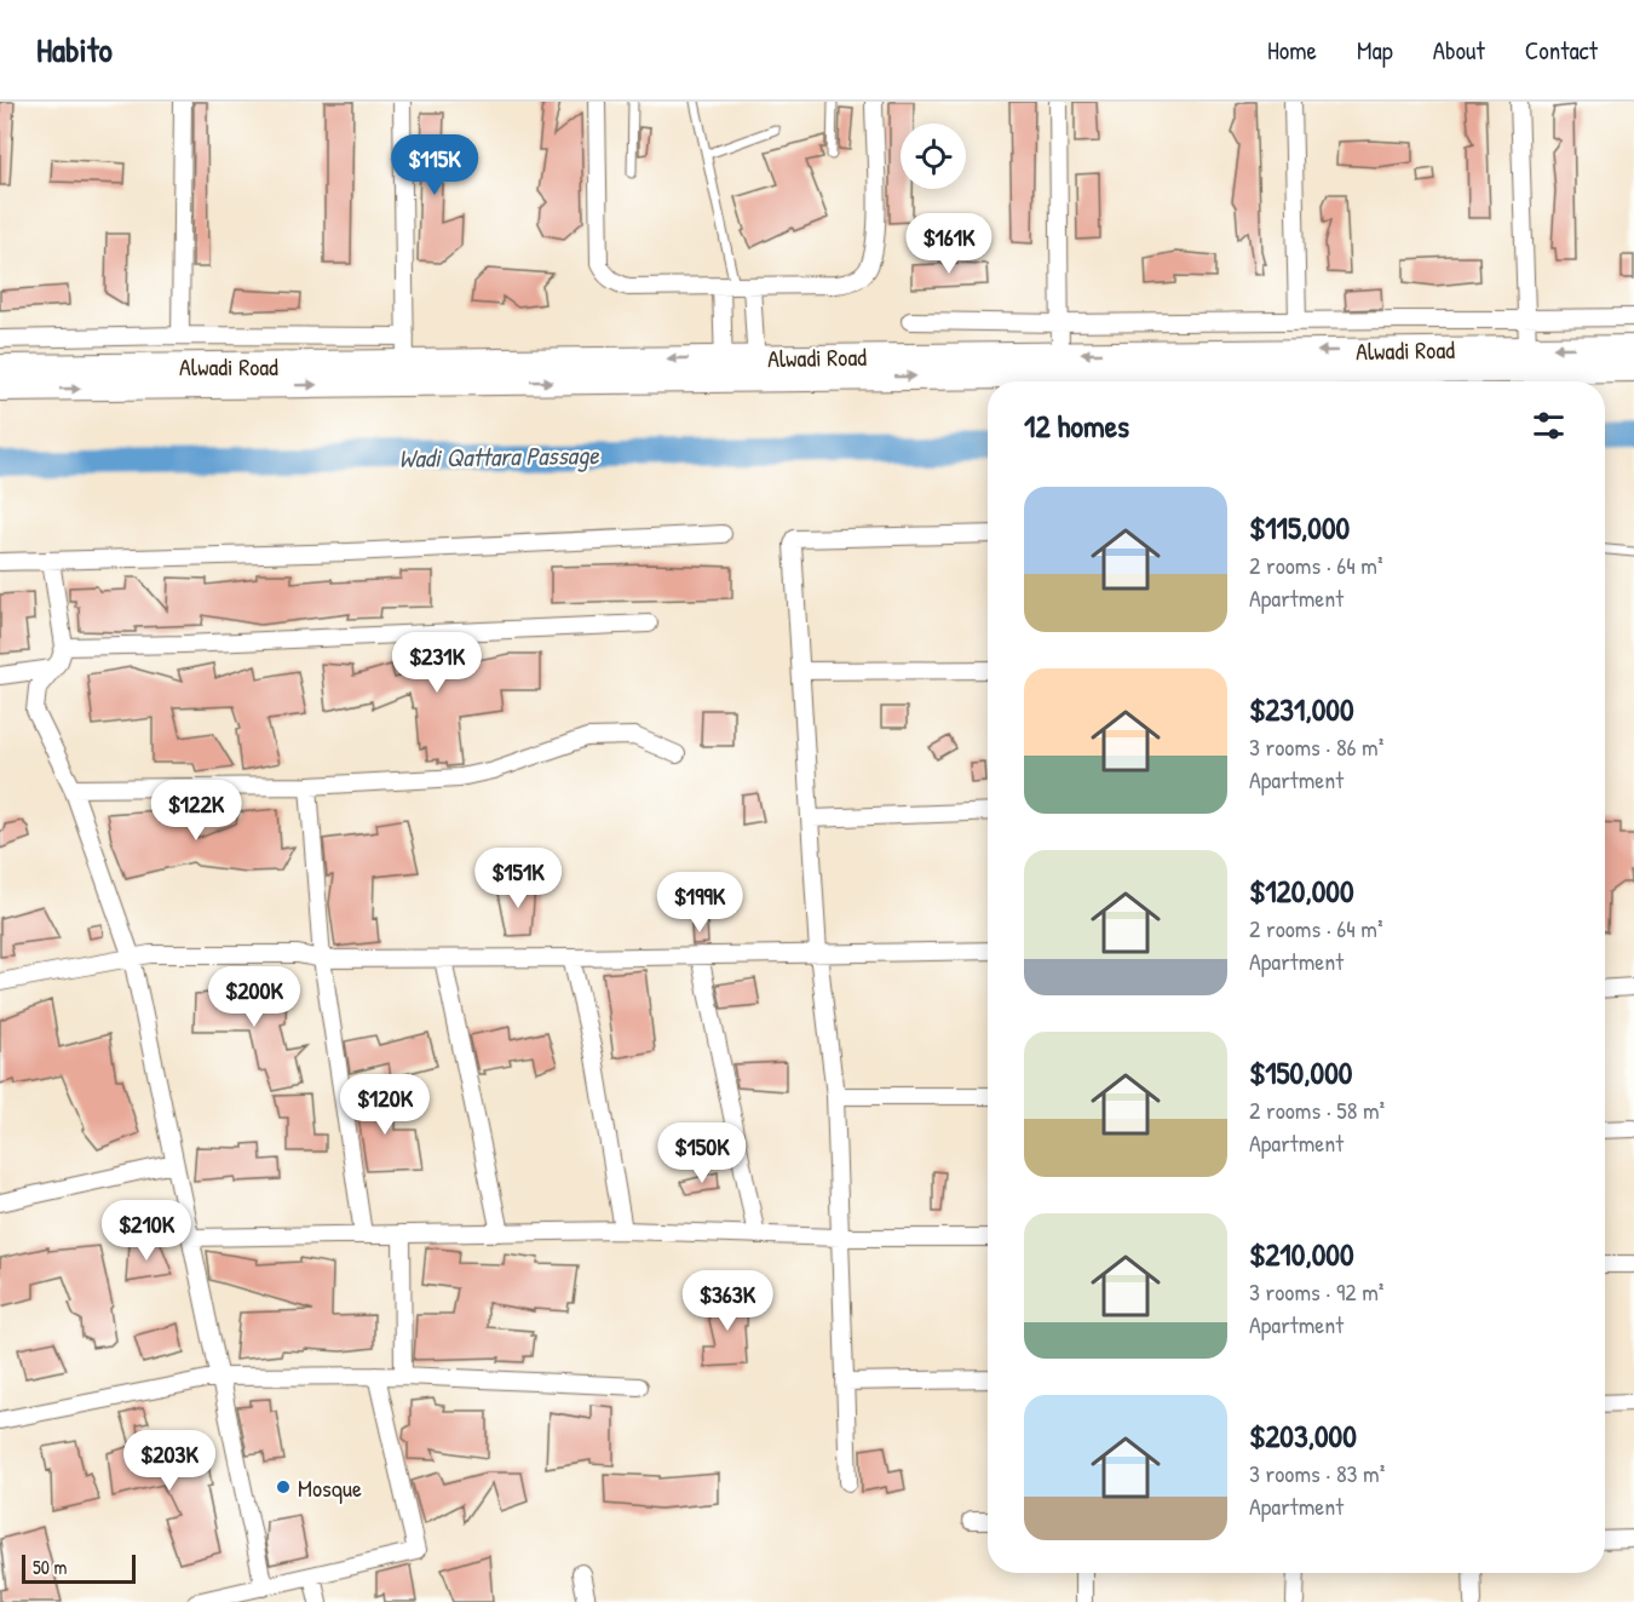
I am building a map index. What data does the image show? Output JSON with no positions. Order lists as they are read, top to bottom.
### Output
{
  "streets": {
    "main road": ["Alwadi Road"]
  },
  "water": ["Wadi Qattara Passage"],
  "places": ["Mosque"],
  "scale_bar": "50 m",
  "page": {
    "header": "Habito",
    "nav": [
      "Home",
      "Map",
      "About",
      "Contact"
    ],
    "price": [
      "$115K",
      "$161K",
      "$231K",
      "$122K",
      "$151K",
      "$199K",
      "$200K",
      "$120K",
      "$150K",
      "$210K",
      "$363K",
      "$203K"
    ],
    "heading": "12 homes",
    "list": [
      {
        "name": "$115,000",
        "note": "2 rooms · 64 m² · Apartment"
      },
      {
        "name": "$231,000",
        "note": "3 rooms · 86 m² · Apartment"
      },
      {
        "name": "$120,000",
        "note": "2 rooms · 64 m² · Apartment"
      },
      {
        "name": "$150,000",
        "note": "2 rooms · 58 m² · Apartment"
      },
      {
        "name": "$210,000",
        "note": "3 rooms · 92 m² · Apartment"
      },
      {
        "name": "$203,000",
        "note": "3 rooms · 83 m² · Apartment"
      }
    ],
    "scale": "50 m"
  }
}
